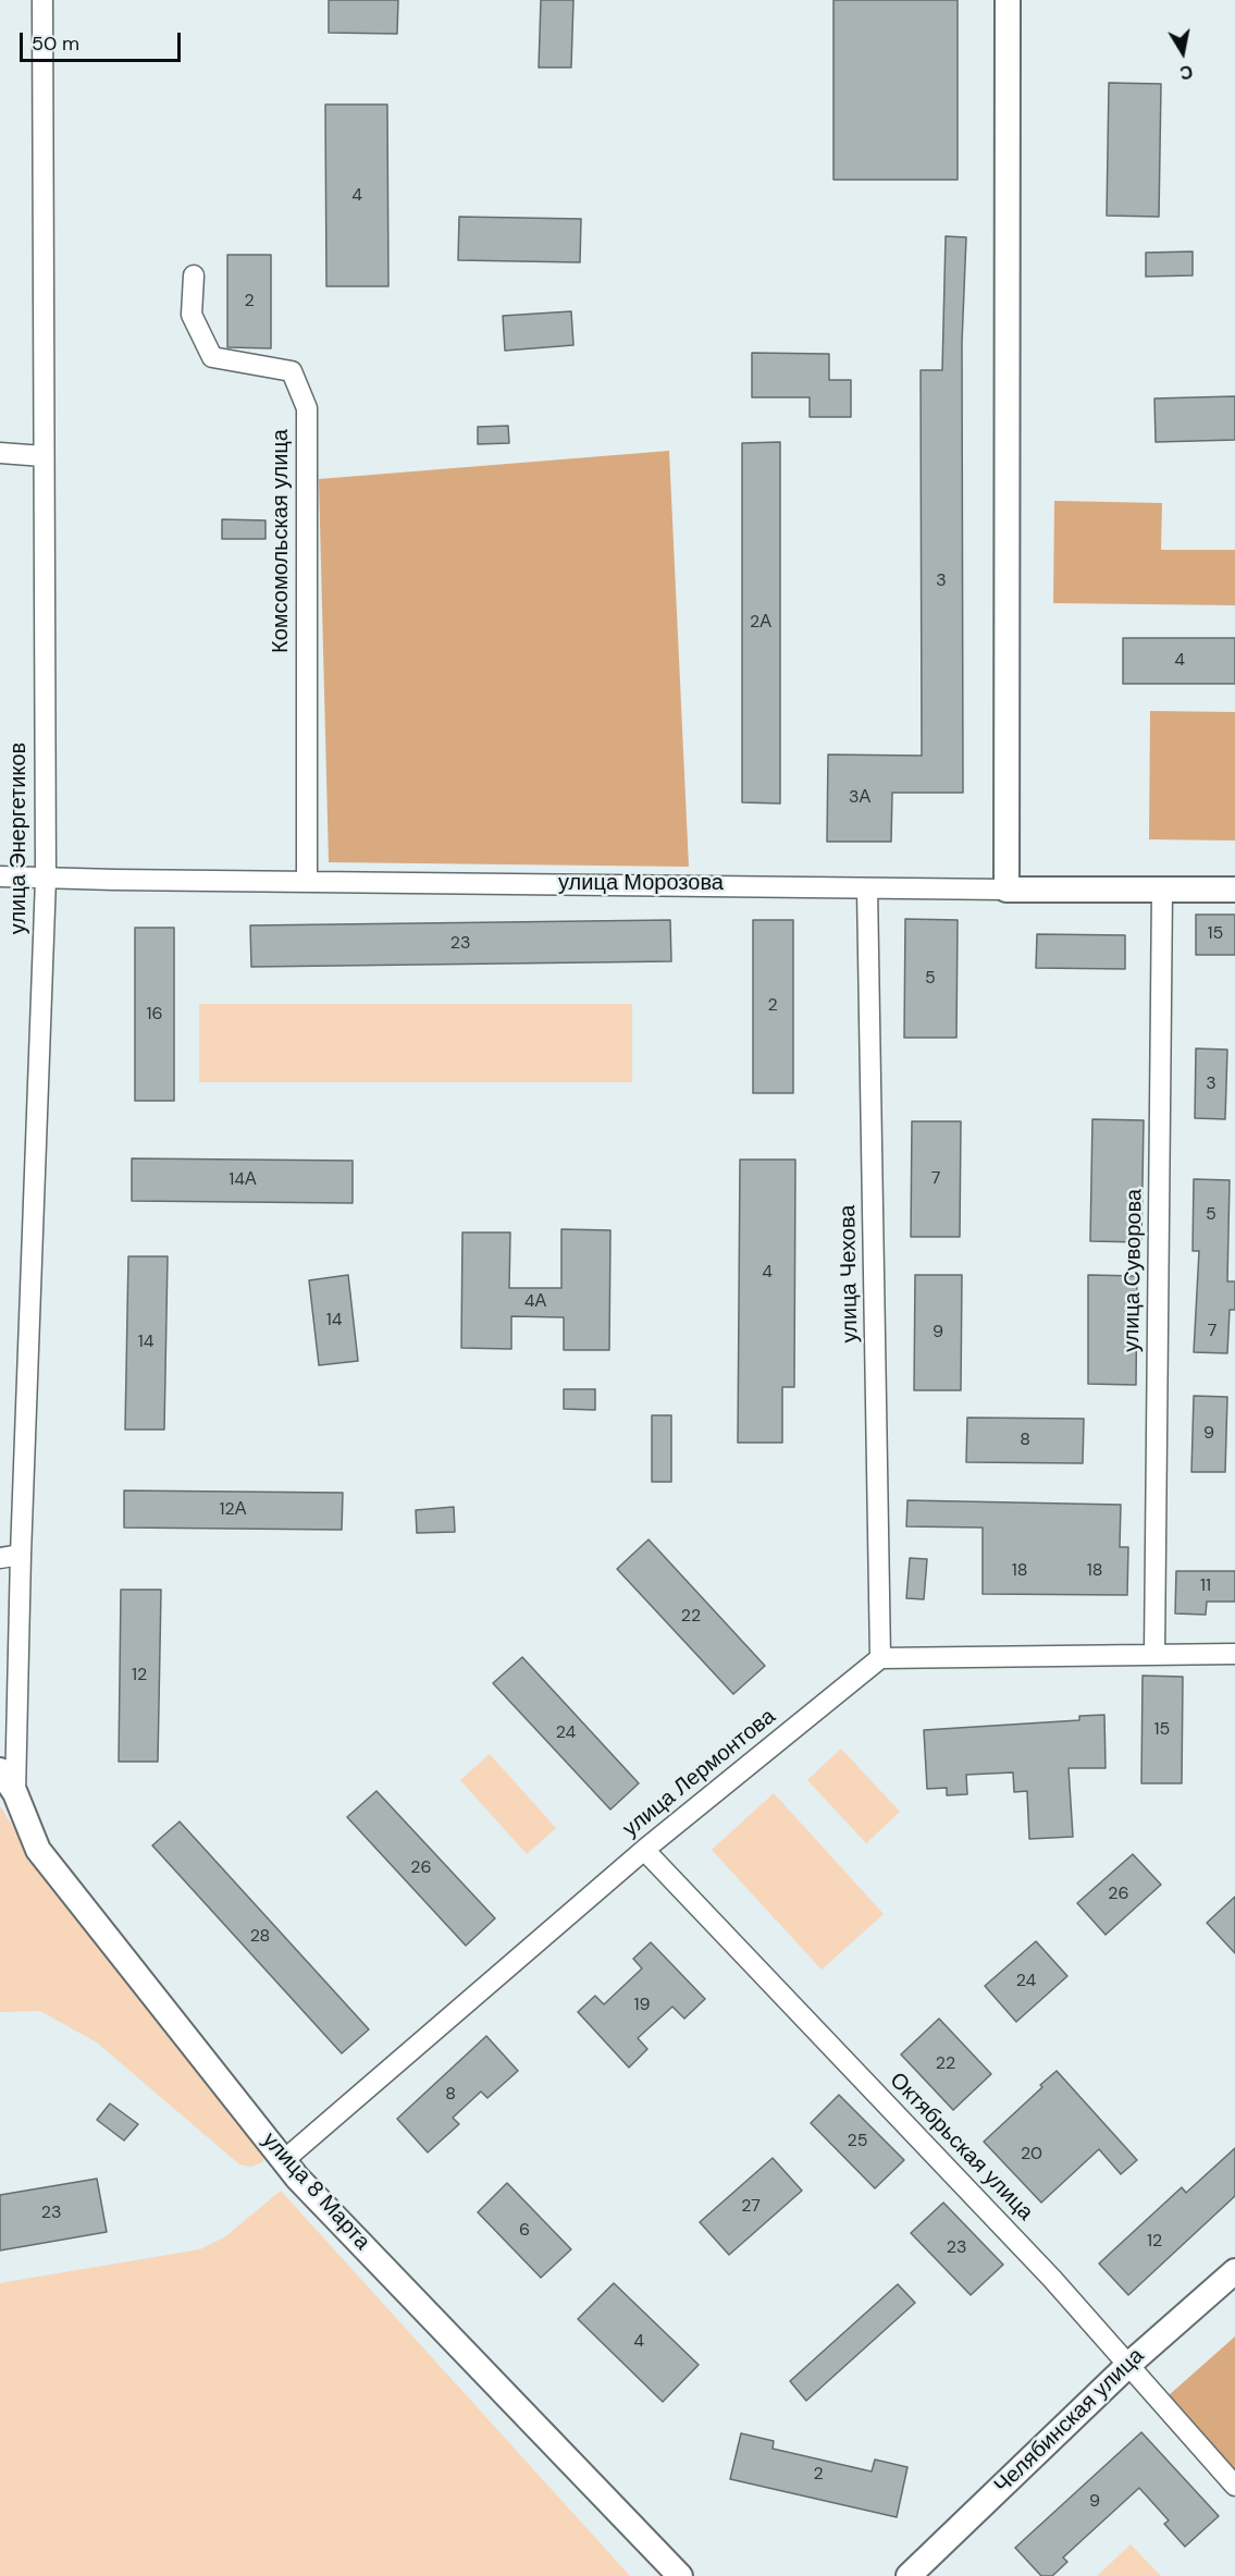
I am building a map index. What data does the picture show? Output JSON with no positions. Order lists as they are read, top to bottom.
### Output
{
  "streets": {
    "street": [
      "Комсомольская улица",
      "улица Энергетиков",
      "улица Морозова",
      "улица Суворова",
      "улица Чехова",
      "улица Лермонтова",
      "Октябрьская улица",
      "улица 8 Марта",
      "Челябинская улица"
    ]
  },
  "crossings": [
    ["Комсомольская улица", "улица Морозова"],
    ["улица Энергетиков", "улица Морозова"],
    ["улица Энергетиков", "улица 8 Марта"],
    ["улица Морозова", "улица Суворова"],
    ["улица Морозова", "улица Чехова"],
    ["улица Чехова", "улица Лермонтова"],
    ["улица Лермонтова", "Октябрьская улица"],
    ["улица Лермонтова", "улица 8 Марта"],
    ["Октябрьская улица", "Челябинская улица"]
  ],
  "house_numbers": [
    "4",
    "2",
    "3",
    "2А",
    "4",
    "3А",
    "15",
    "23",
    "5",
    "2",
    "16",
    "3",
    "7",
    "14А",
    "5",
    "4",
    "4А",
    "14",
    "7",
    "9",
    "14",
    "9",
    "8",
    "12А",
    "18",
    "18",
    "11",
    "22",
    "12",
    "15",
    "24",
    "26",
    "26",
    "28",
    "24",
    "19",
    "22",
    "8",
    "25",
    "20",
    "27",
    "23",
    "6",
    "12",
    "23",
    "4",
    "2",
    "9"
  ],
  "scale_bar": "50 m",
  "north": "bottom"
}
